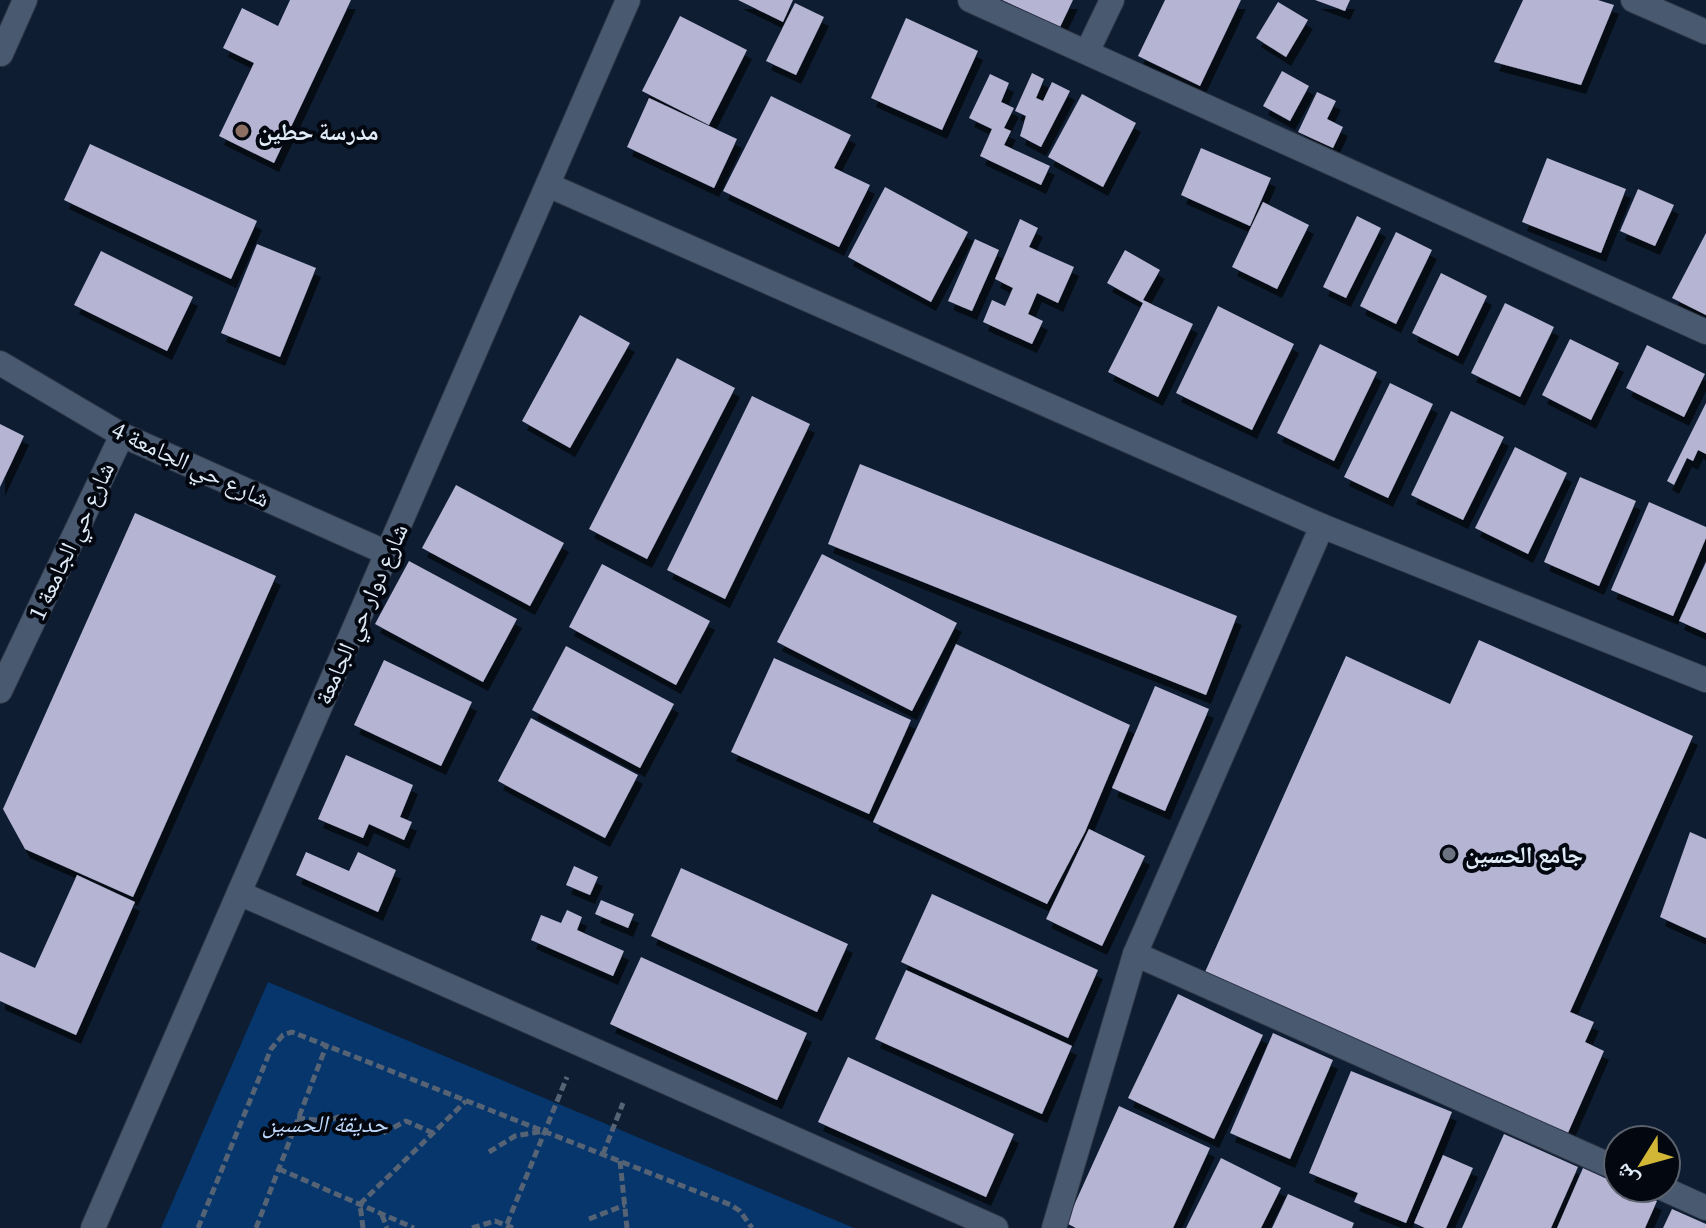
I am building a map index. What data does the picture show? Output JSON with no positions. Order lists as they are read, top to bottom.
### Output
{
  "streets": {
    "street": ["شارع حي الجامعة 4", "شارع حي الجامعة 1", "شارع دوار حي الجامعة"]
  },
  "crossings": [
    ["شارع حي الجامعة 4", "شارع حي الجامعة 1"],
    ["شارع حي الجامعة 4", "شارع دوار حي الجامعة"]
  ],
  "parks": ["حديقة الحسين"],
  "places": ["مدرسة حطين", "جامع الحسين"],
  "north": "bottom left"
}
